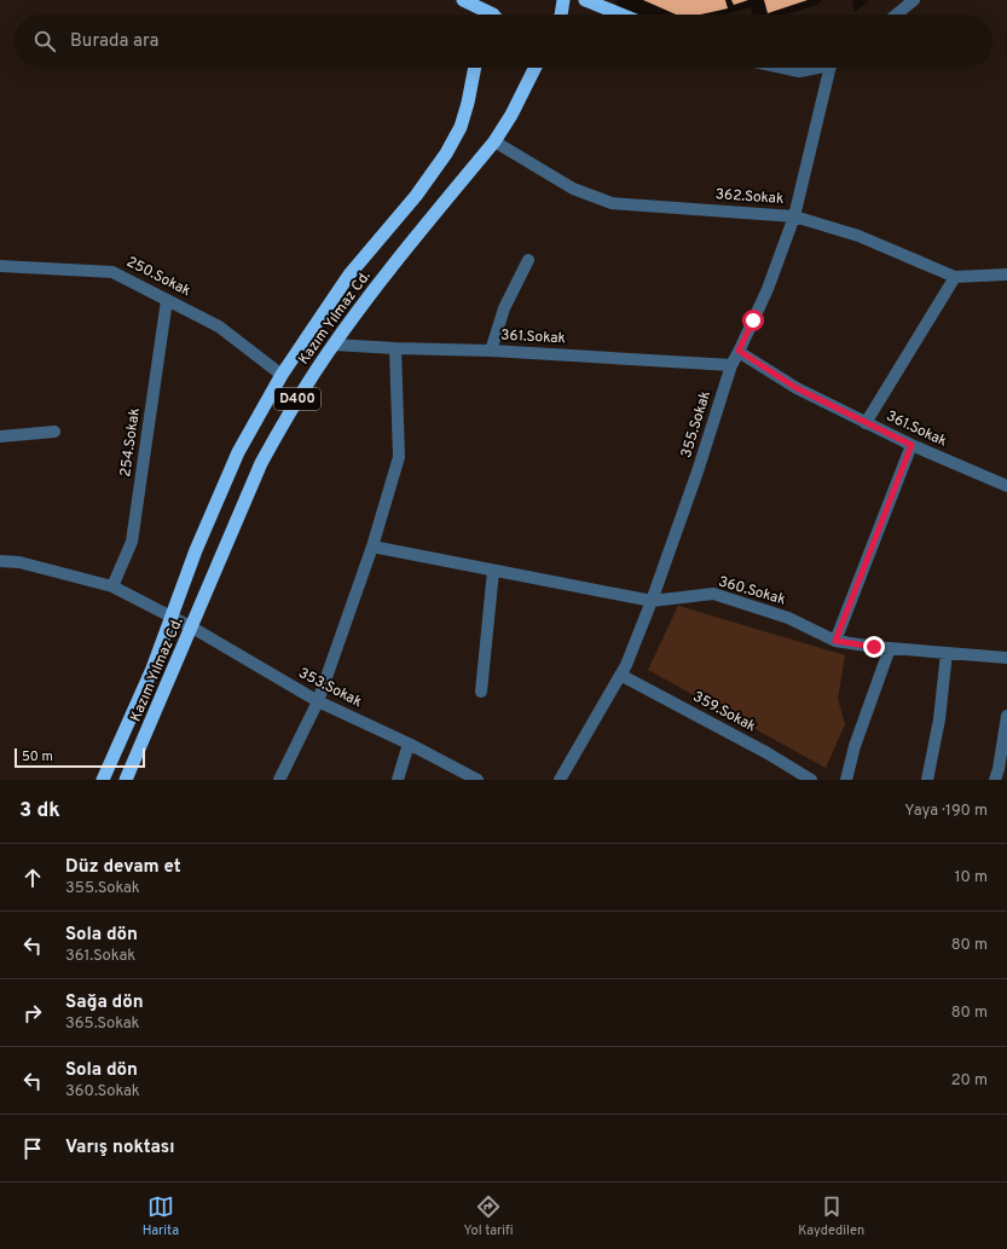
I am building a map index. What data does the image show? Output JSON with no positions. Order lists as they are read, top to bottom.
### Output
{
  "streets": {
    "highway": ["Kazım Yılmaz Cd.", "D400"],
    "street": [
      "362.Sokak",
      "250.Sokak",
      "361.Sokak",
      "355.Sokak",
      "254.Sokak",
      "360.Sokak",
      "353.Sokak",
      "359.Sokak"
    ]
  },
  "crossings": [
    ["362.Sokak", "Kazım Yılmaz Cd."],
    ["362.Sokak", "355.Sokak"],
    ["250.Sokak", "Kazım Yılmaz Cd."],
    ["250.Sokak", "254.Sokak"],
    ["Kazım Yılmaz Cd.", "361.Sokak"],
    ["Kazım Yılmaz Cd.", "353.Sokak"],
    ["361.Sokak", "355.Sokak"],
    ["355.Sokak", "360.Sokak"],
    ["355.Sokak", "359.Sokak"],
    ["254.Sokak", "353.Sokak"]
  ],
  "scale_bar": "50 m",
  "page": {
    "search": "Burada ara",
    "scale": "50 m",
    "heading": ["3 dk", "Yaya · 190 m"],
    "list": [
      ["Düz devam et", "355.Sokak", "10 m"],
      ["Sola dön", "361.Sokak", "80 m"],
      ["Sağa dön", "365.Sokak", "80 m"],
      ["Sola dön", "360.Sokak", "20 m"],
      "Varış noktası"
    ],
    "nav": ["Harita", "Yol tarifi", "Kaydedilen"]
  }
}
